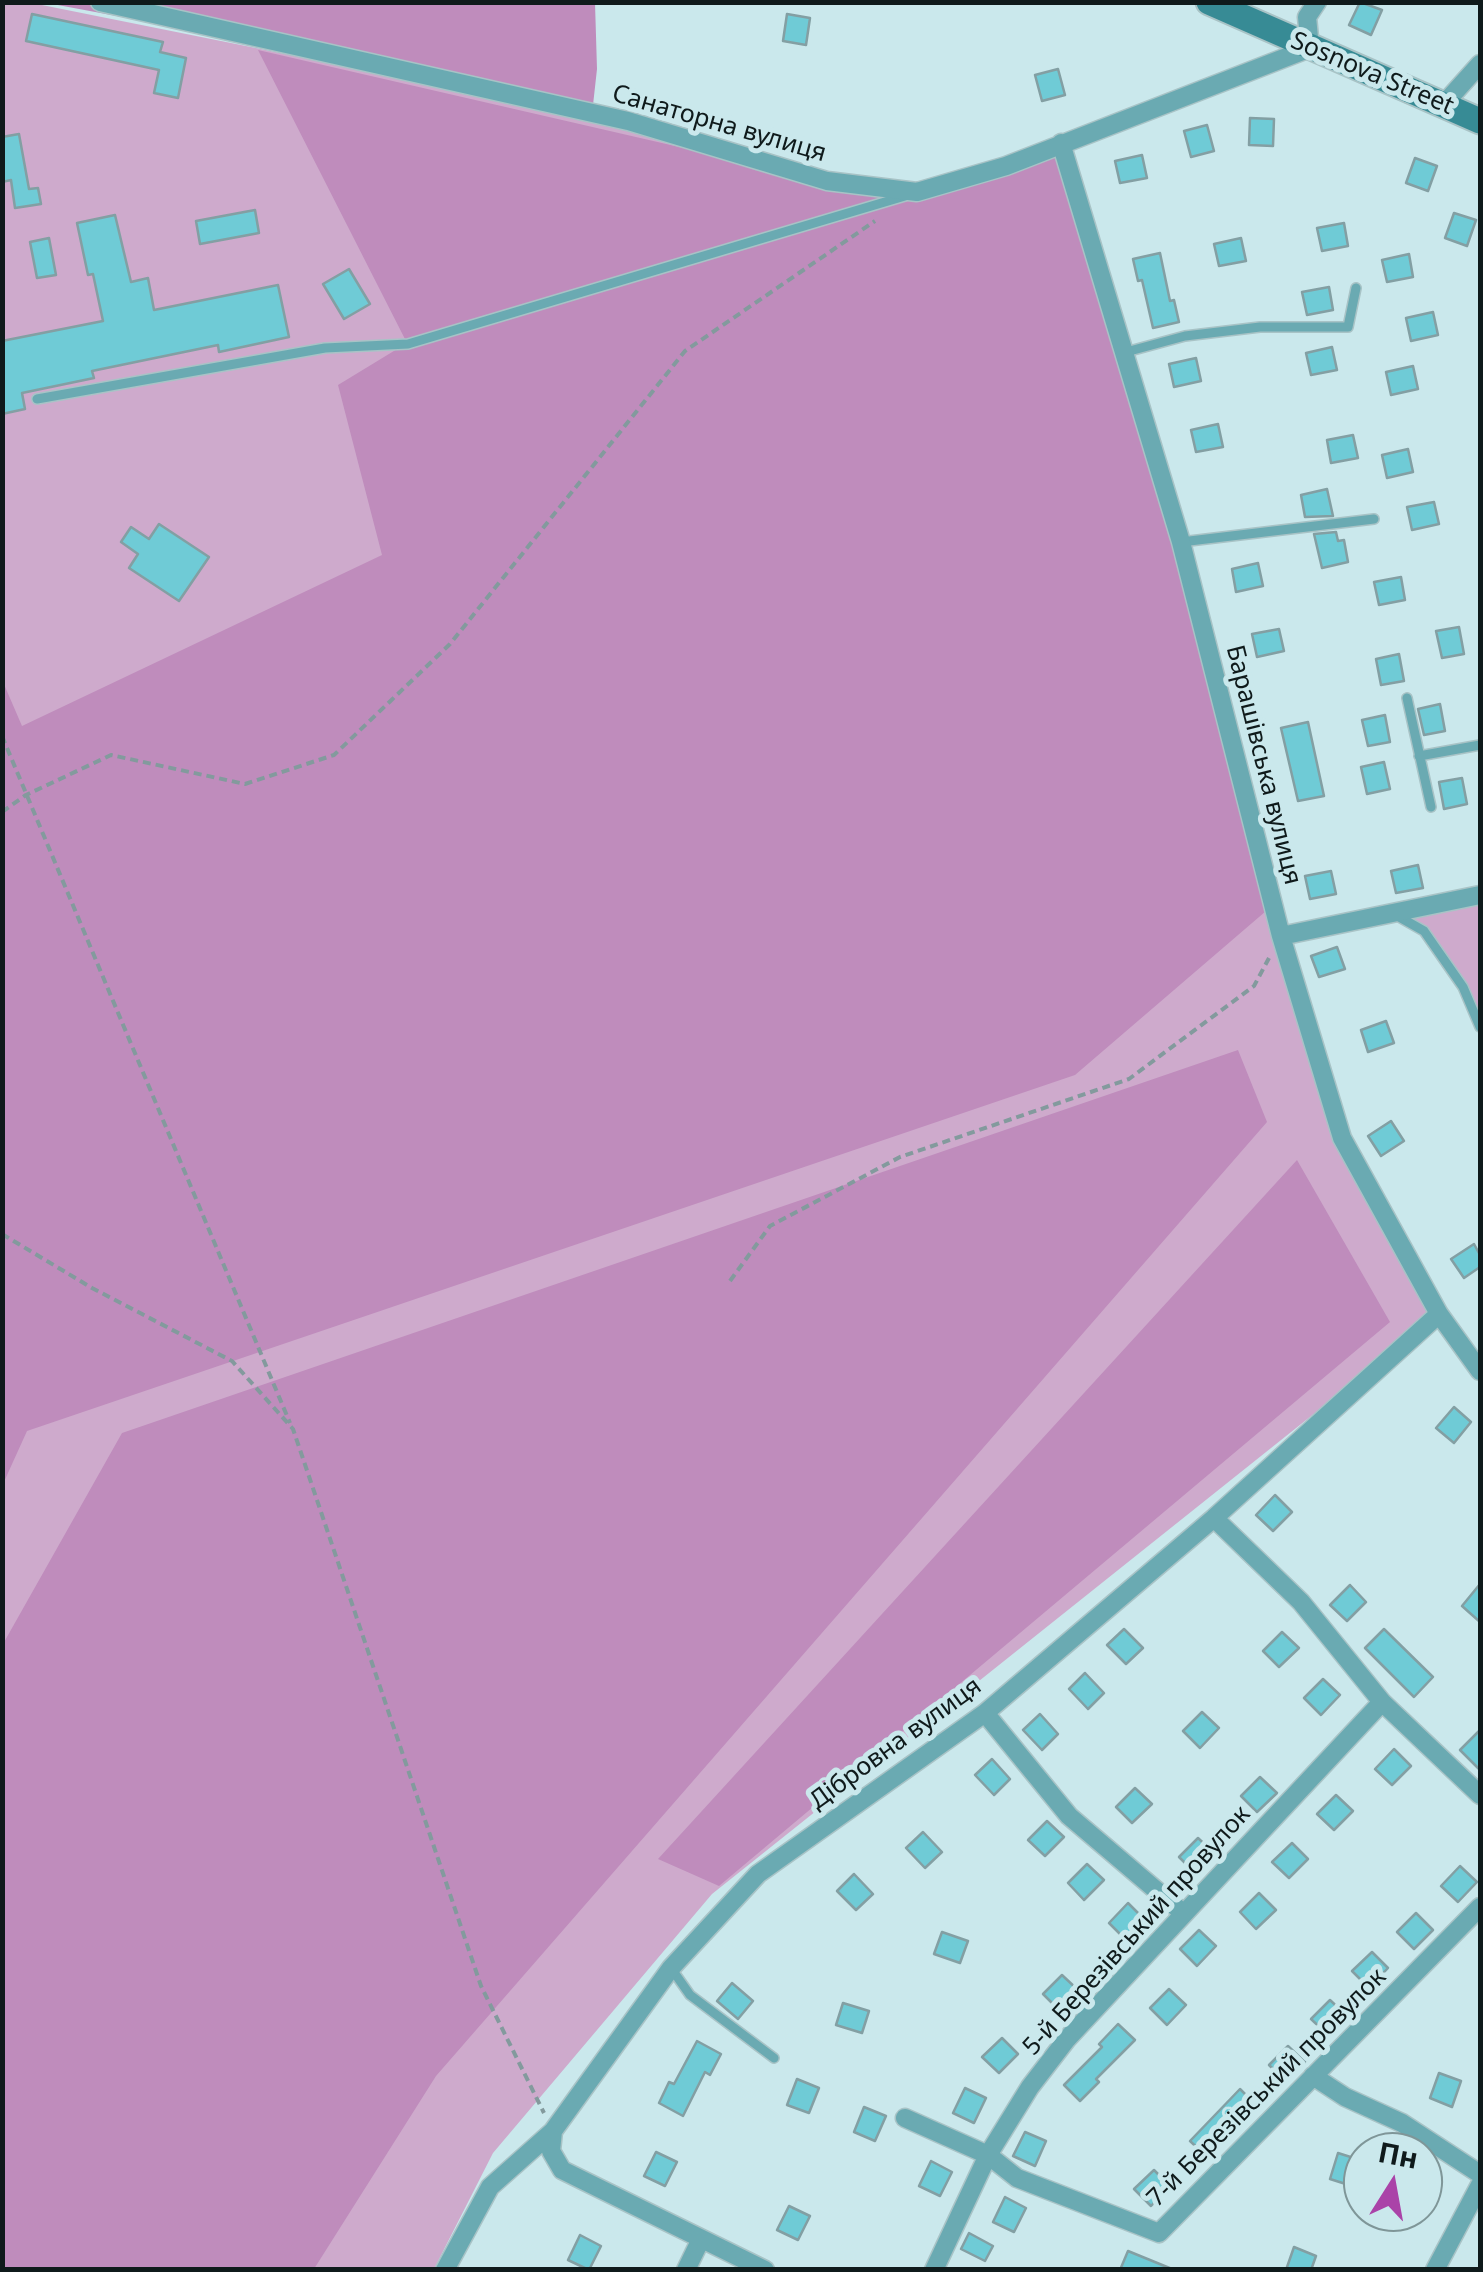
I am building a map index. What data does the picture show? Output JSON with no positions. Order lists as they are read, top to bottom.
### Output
{
  "streets": {
    "street": [
      "Sosnova Street",
      "Санаторна вулиця",
      "Барашівська вулиця",
      "Дібровна вулиця",
      "5-й Березівський провулок",
      "7-й Березівський провулок"
    ]
  },
  "crossings": [
    ["Sosnova Street", "Санаторна вулиця"],
    ["Санаторна вулиця", "Барашівська вулиця"],
    ["Барашівська вулиця", "Дібровна вулиця"],
    ["5-й Березівський провулок", "7-й Березівський провулок"]
  ],
  "north": "top"
}
